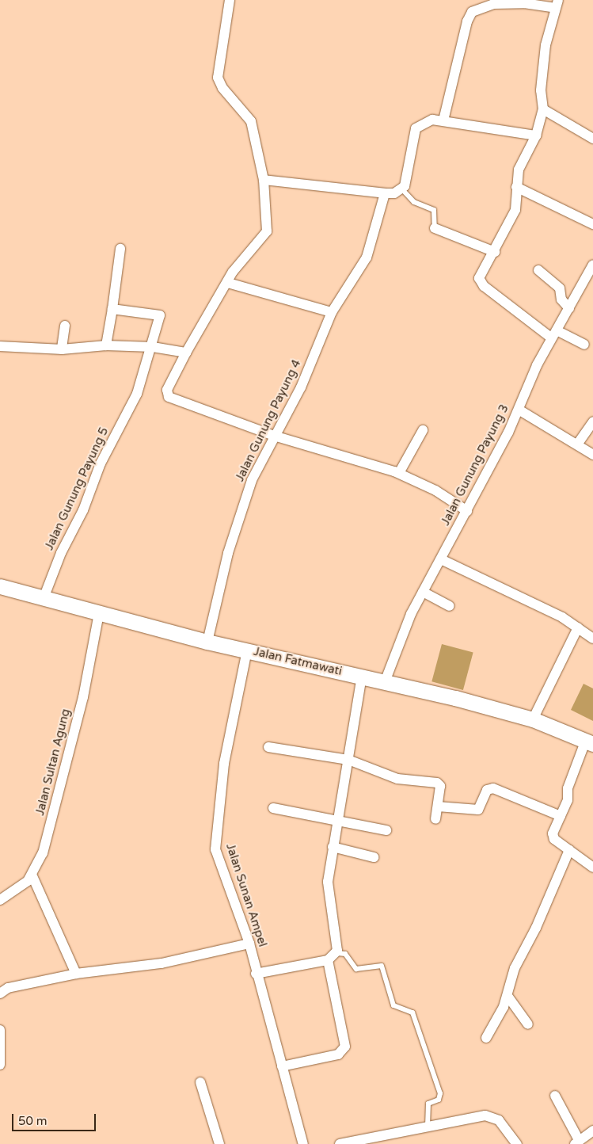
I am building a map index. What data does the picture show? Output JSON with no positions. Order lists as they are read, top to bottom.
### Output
{
  "streets": {
    "main road": ["Jalan Fatmawati"],
    "street": [
      "Jalan Gunung Payung 4",
      "Jalan Gunung Payung 3",
      "Jalan Gunung Payung 5",
      "Jalan Sultan Agung",
      "Jalan Sunan Ampel"
    ]
  },
  "crossings": [
    ["Jalan Gunung Payung 4", "Jalan Fatmawati"],
    ["Jalan Gunung Payung 3", "Jalan Fatmawati"],
    ["Jalan Gunung Payung 5", "Jalan Fatmawati"],
    ["Jalan Fatmawati", "Jalan Sultan Agung"],
    ["Jalan Fatmawati", "Jalan Sunan Ampel"]
  ],
  "scale_bar": "50 m"
}
